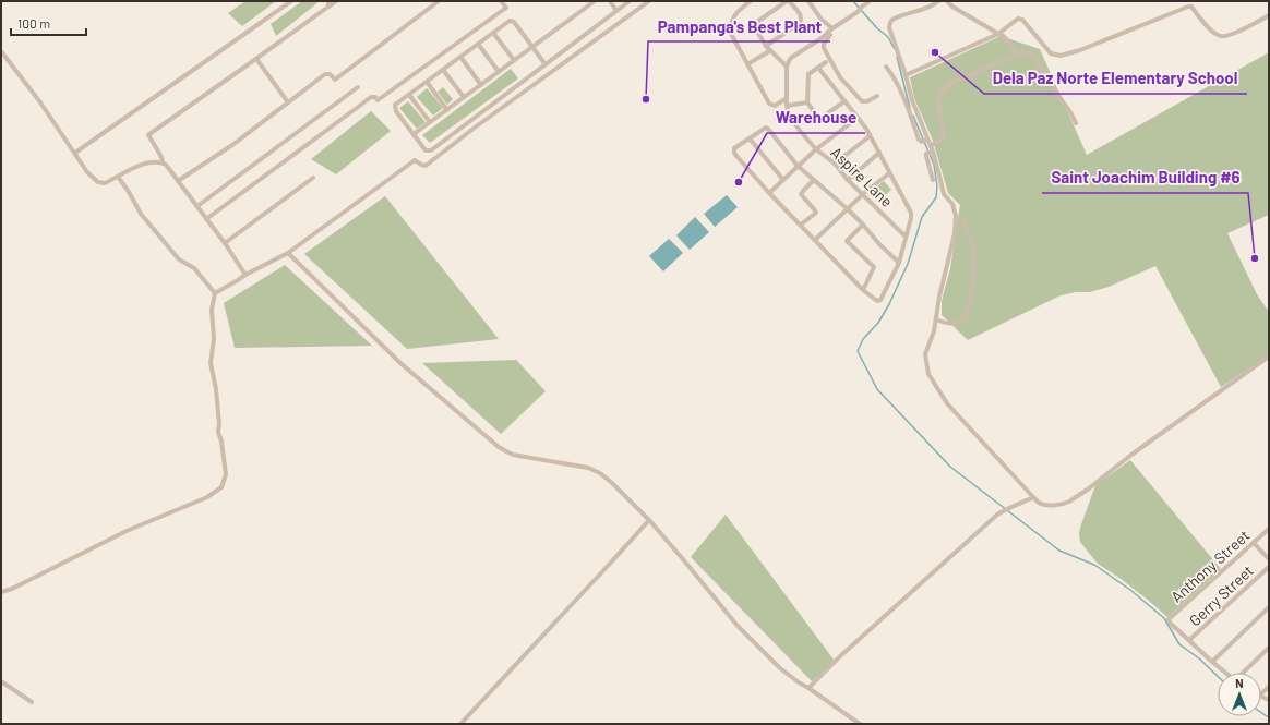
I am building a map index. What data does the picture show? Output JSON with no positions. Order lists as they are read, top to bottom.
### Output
{
  "streets": {
    "street": ["Aspire Lane", "Anthony Street", "Gerry Street"]
  },
  "crossings": [
    ["Anthony Street", "Gerry Street"]
  ],
  "places": [
    "Dela Paz Norte Elementary School",
    "Pampanga's Best Plant",
    "Warehouse",
    "Saint Joachim Building #6"
  ],
  "scale_bar": "100 m",
  "north": "top"
}
